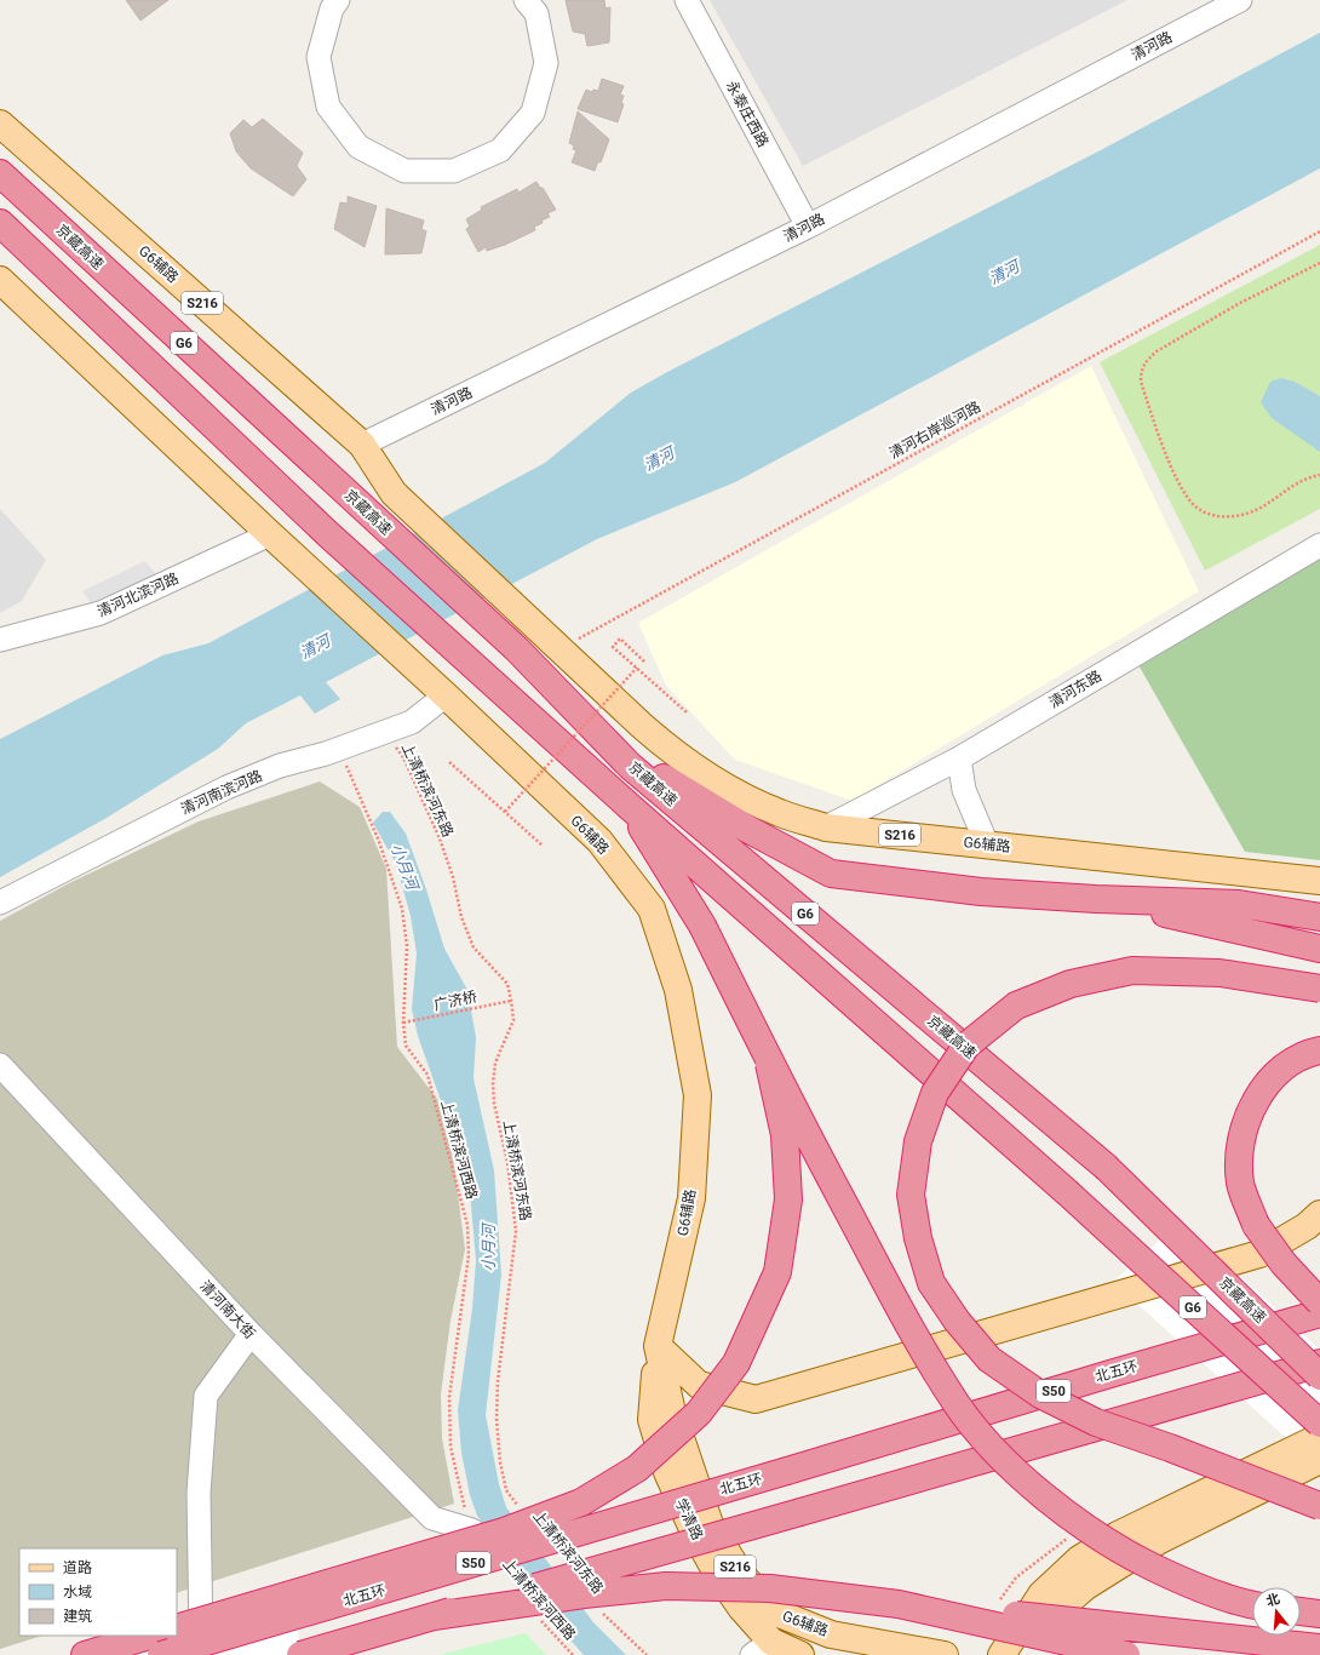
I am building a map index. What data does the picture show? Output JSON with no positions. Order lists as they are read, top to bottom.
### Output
{
  "streets": {
    "highway": [
      "京藏高速",
      "G6",
      "北五环",
      "S50"
    ],
    "main road": ["G6辅路", "S216", "学清路"],
    "street": [
      "清河路",
      "永泰庄西路",
      "清河北滨河路",
      "清河东路",
      "清河南滨河路",
      "清河南大街"
    ],
    "path": [
      "清河右岸巡河路",
      "上清桥滨河东路",
      "广济桥",
      "上清桥滨河西路"
    ]
  },
  "crossings": [
    ["清河路", "永泰庄西路"],
    ["清河路", "G6辅路"],
    ["G6辅路", "清河右岸巡河路"],
    ["G6辅路", "清河北滨河路"],
    ["G6辅路", "清河东路"],
    ["G6辅路", "清河南滨河路"],
    ["G6辅路", "学清路"],
    ["上清桥滨河东路", "清河南滨河路"],
    ["上清桥滨河东路", "广济桥"],
    ["清河南滨河路", "上清桥滨河西路"],
    ["广济桥", "上清桥滨河西路"],
    ["上清桥滨河西路", "清河南大街"]
  ],
  "water": ["清河", "小月河"],
  "legend": ["道路", "水域", "建筑"],
  "north": "top"
}
